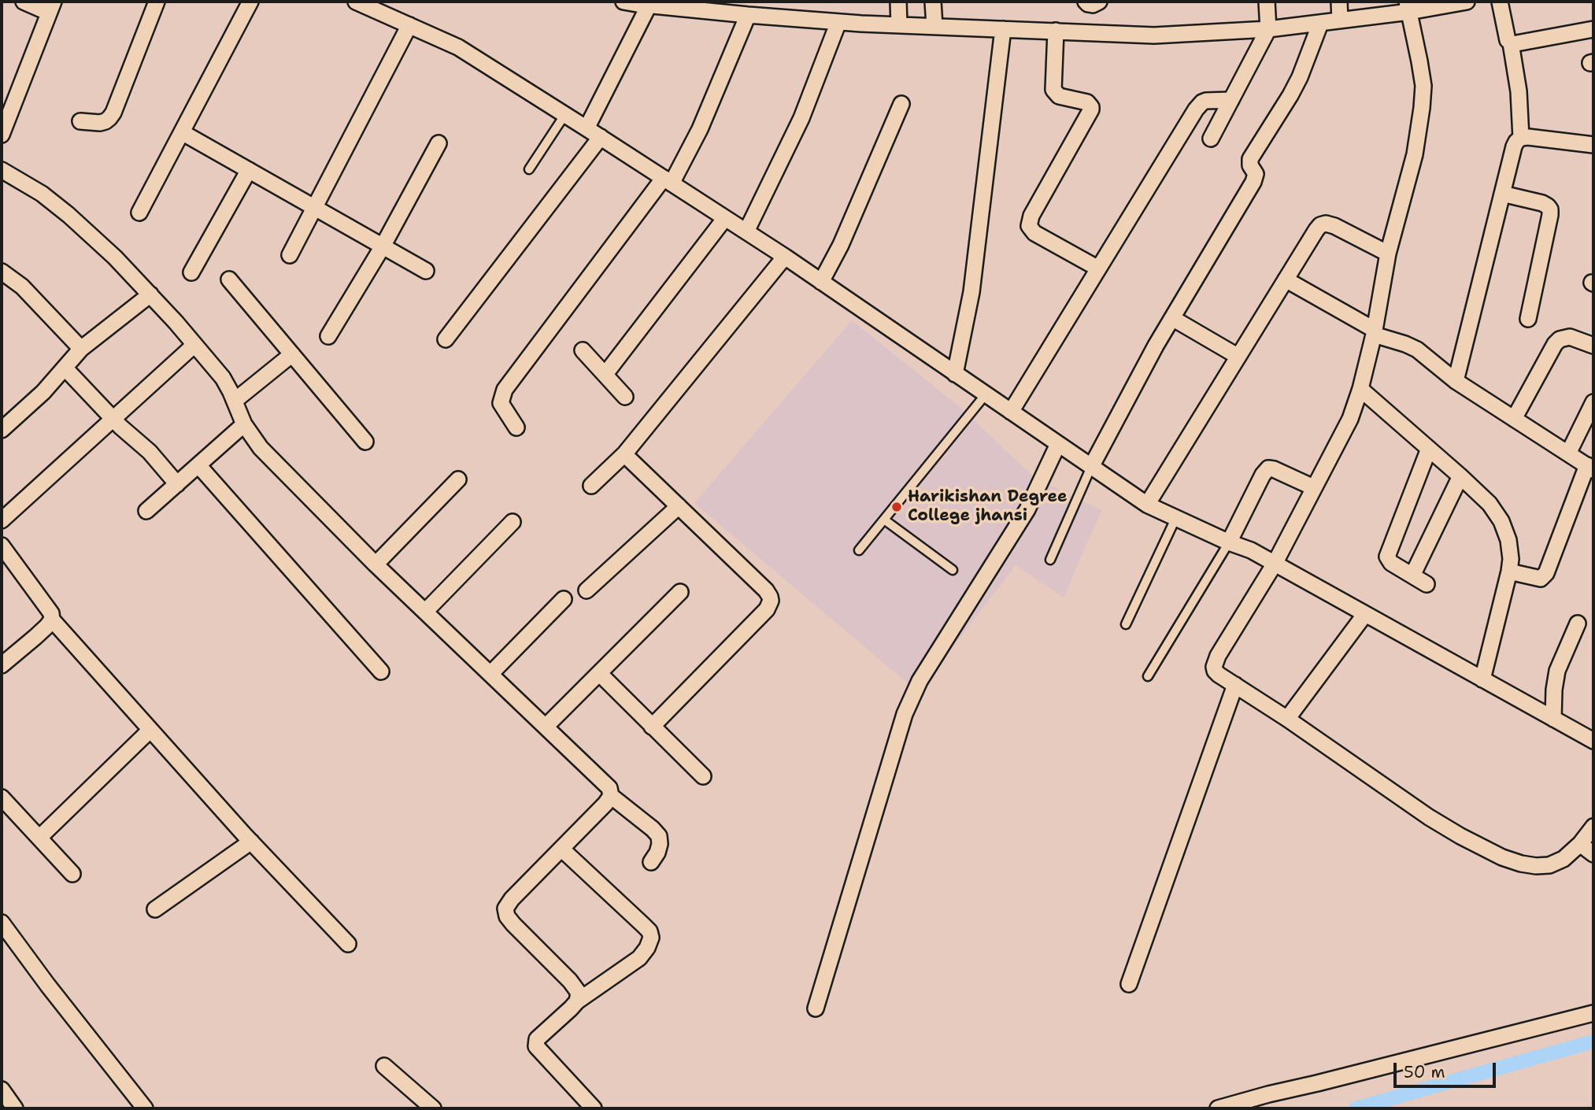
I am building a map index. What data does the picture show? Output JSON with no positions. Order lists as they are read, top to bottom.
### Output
{
  "places": ["Harikishan Degree College jhansi"],
  "scale_bar": "50 m"
}
